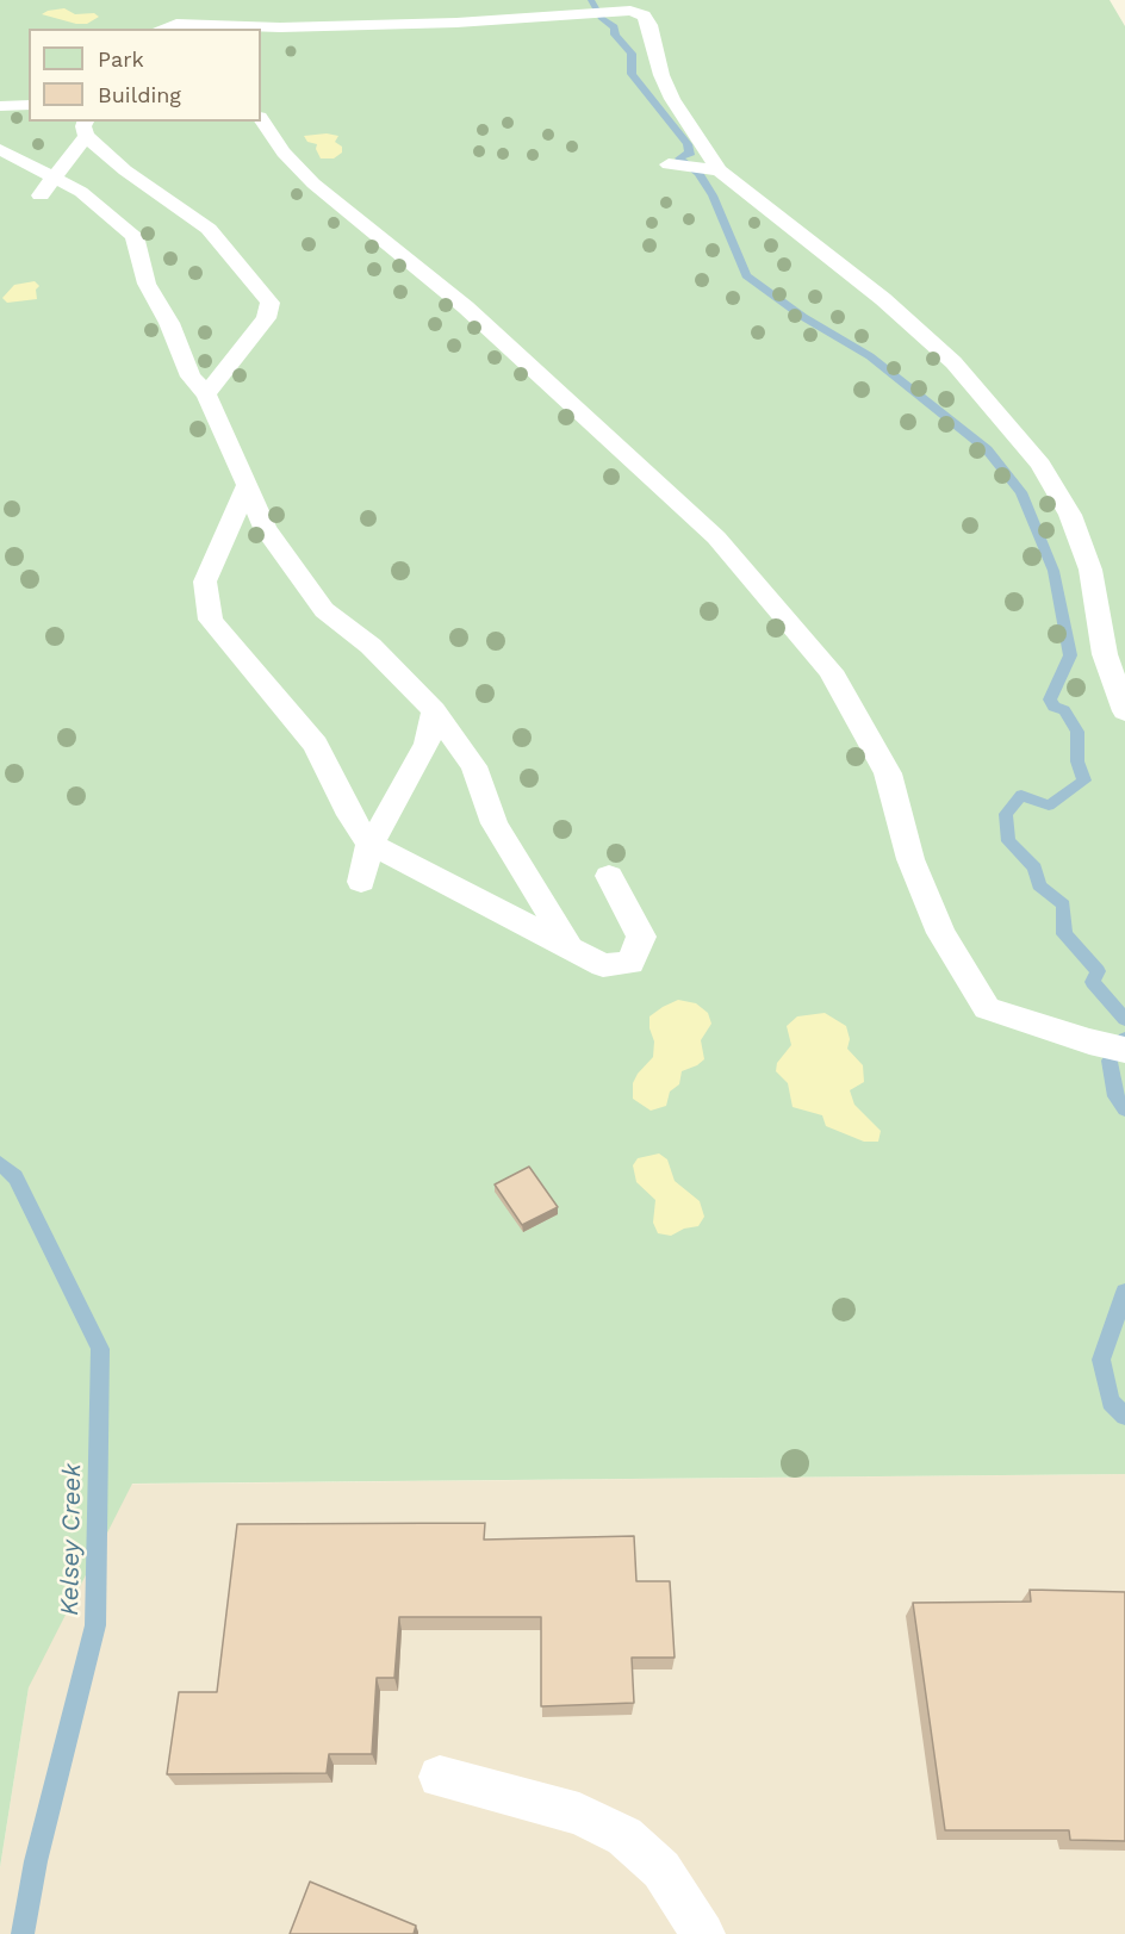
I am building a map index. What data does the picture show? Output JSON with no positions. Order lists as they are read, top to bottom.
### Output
{
  "water": ["Kelsey Creek"],
  "legend": ["Park", "Building"]
}
